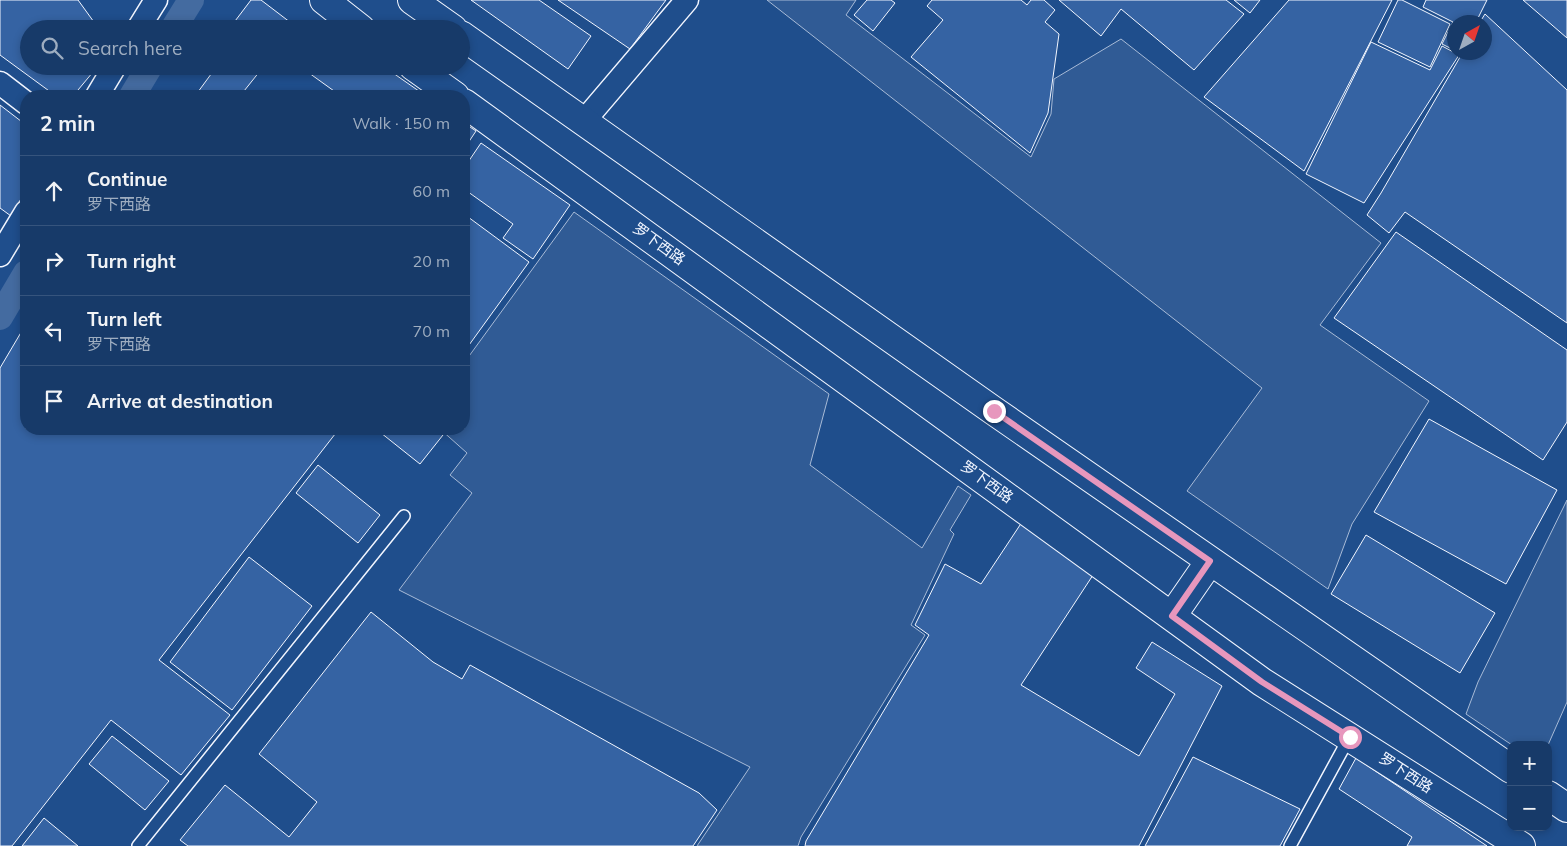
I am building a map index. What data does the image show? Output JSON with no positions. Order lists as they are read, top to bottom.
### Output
{
  "streets": {
    "main road": ["罗下西路"]
  },
  "north": "top right",
  "page": {
    "search": "Search here",
    "heading": ["2 min", "Walk · 150 m"],
    "list": [
      ["Continue", "罗下西路", "60 m"],
      ["Turn right", "20 m"],
      ["Turn left", "罗下西路", "70 m"],
      "Arrive at destination"
    ],
    "map_buttons": ["+", "−"]
  }
}
